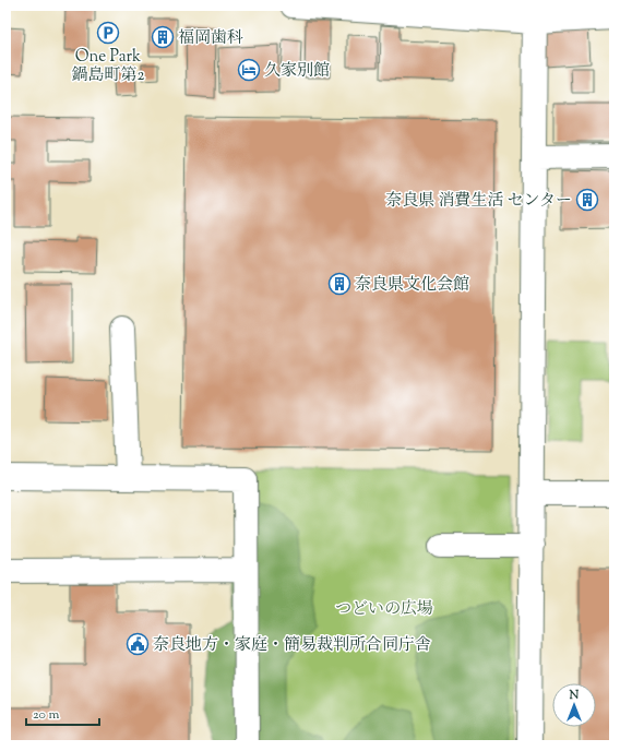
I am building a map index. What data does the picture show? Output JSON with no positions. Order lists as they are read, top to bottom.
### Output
{
  "parks": ["つどいの広場"],
  "places": {
    "parking": ["One Park 鍋島町第2"],
    "building": ["福岡歯科", "奈良県 消費生活 センター", "奈良県文化会館"],
    "hotel": ["久家別館"],
    "public building": ["奈良地方・家庭・簡易裁判所合同庁舎"]
  },
  "scale_bar": "20 m",
  "north": "top"
}
